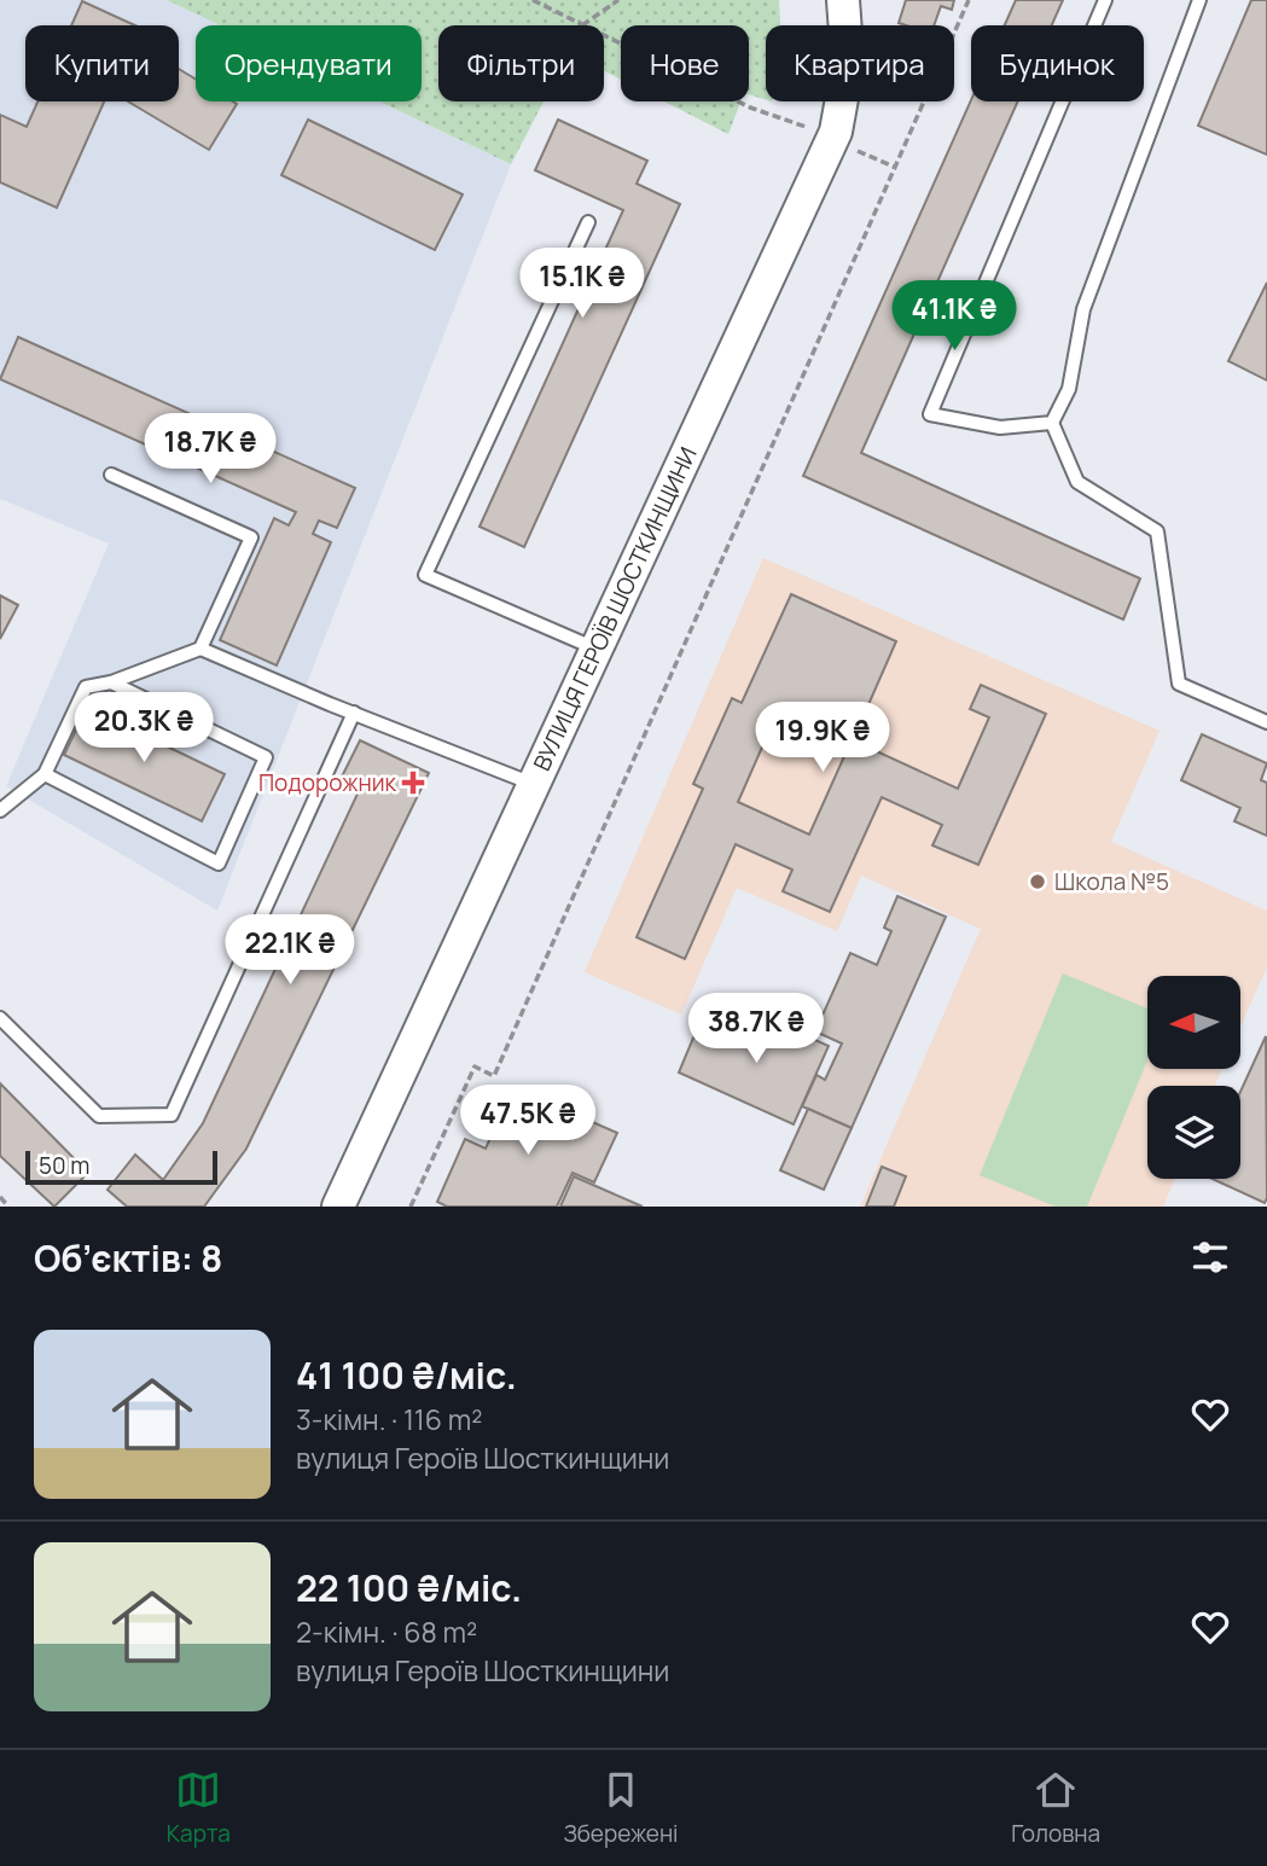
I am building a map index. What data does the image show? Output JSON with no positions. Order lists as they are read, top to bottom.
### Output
{
  "streets": {
    "street": ["ВУЛИЦЯ ГЕРОЇВ ШОСТКИНЩИНИ"]
  },
  "places": {
    "health": ["Подорожник"],
    "other": ["Школа №5"]
  },
  "scale_bar": "50 m",
  "north": "left",
  "page": {
    "chip": [
      "Купити",
      "Орендувати",
      "Фільтри",
      "Нове",
      "Квартира",
      "Будинок"
    ],
    "price": [
      "15.1K ₴",
      "41.1K ₴",
      "18.7K ₴",
      "20.3K ₴",
      "19.9K ₴",
      "22.1K ₴",
      "38.7K ₴",
      "47.5K ₴"
    ],
    "scale": "50 m",
    "heading": "Об’єктів: 8",
    "list": [
      {
        "name": "41 100 ₴/міс.",
        "note": "3-кімн. · 116 m² · вулиця Героїв Шосткинщини"
      },
      {
        "name": "22 100 ₴/міс.",
        "note": "2-кімн. · 68 m² · вулиця Героїв Шосткинщини"
      }
    ],
    "tabs": ["Карта", "Збережені", "Головна"]
  }
}
